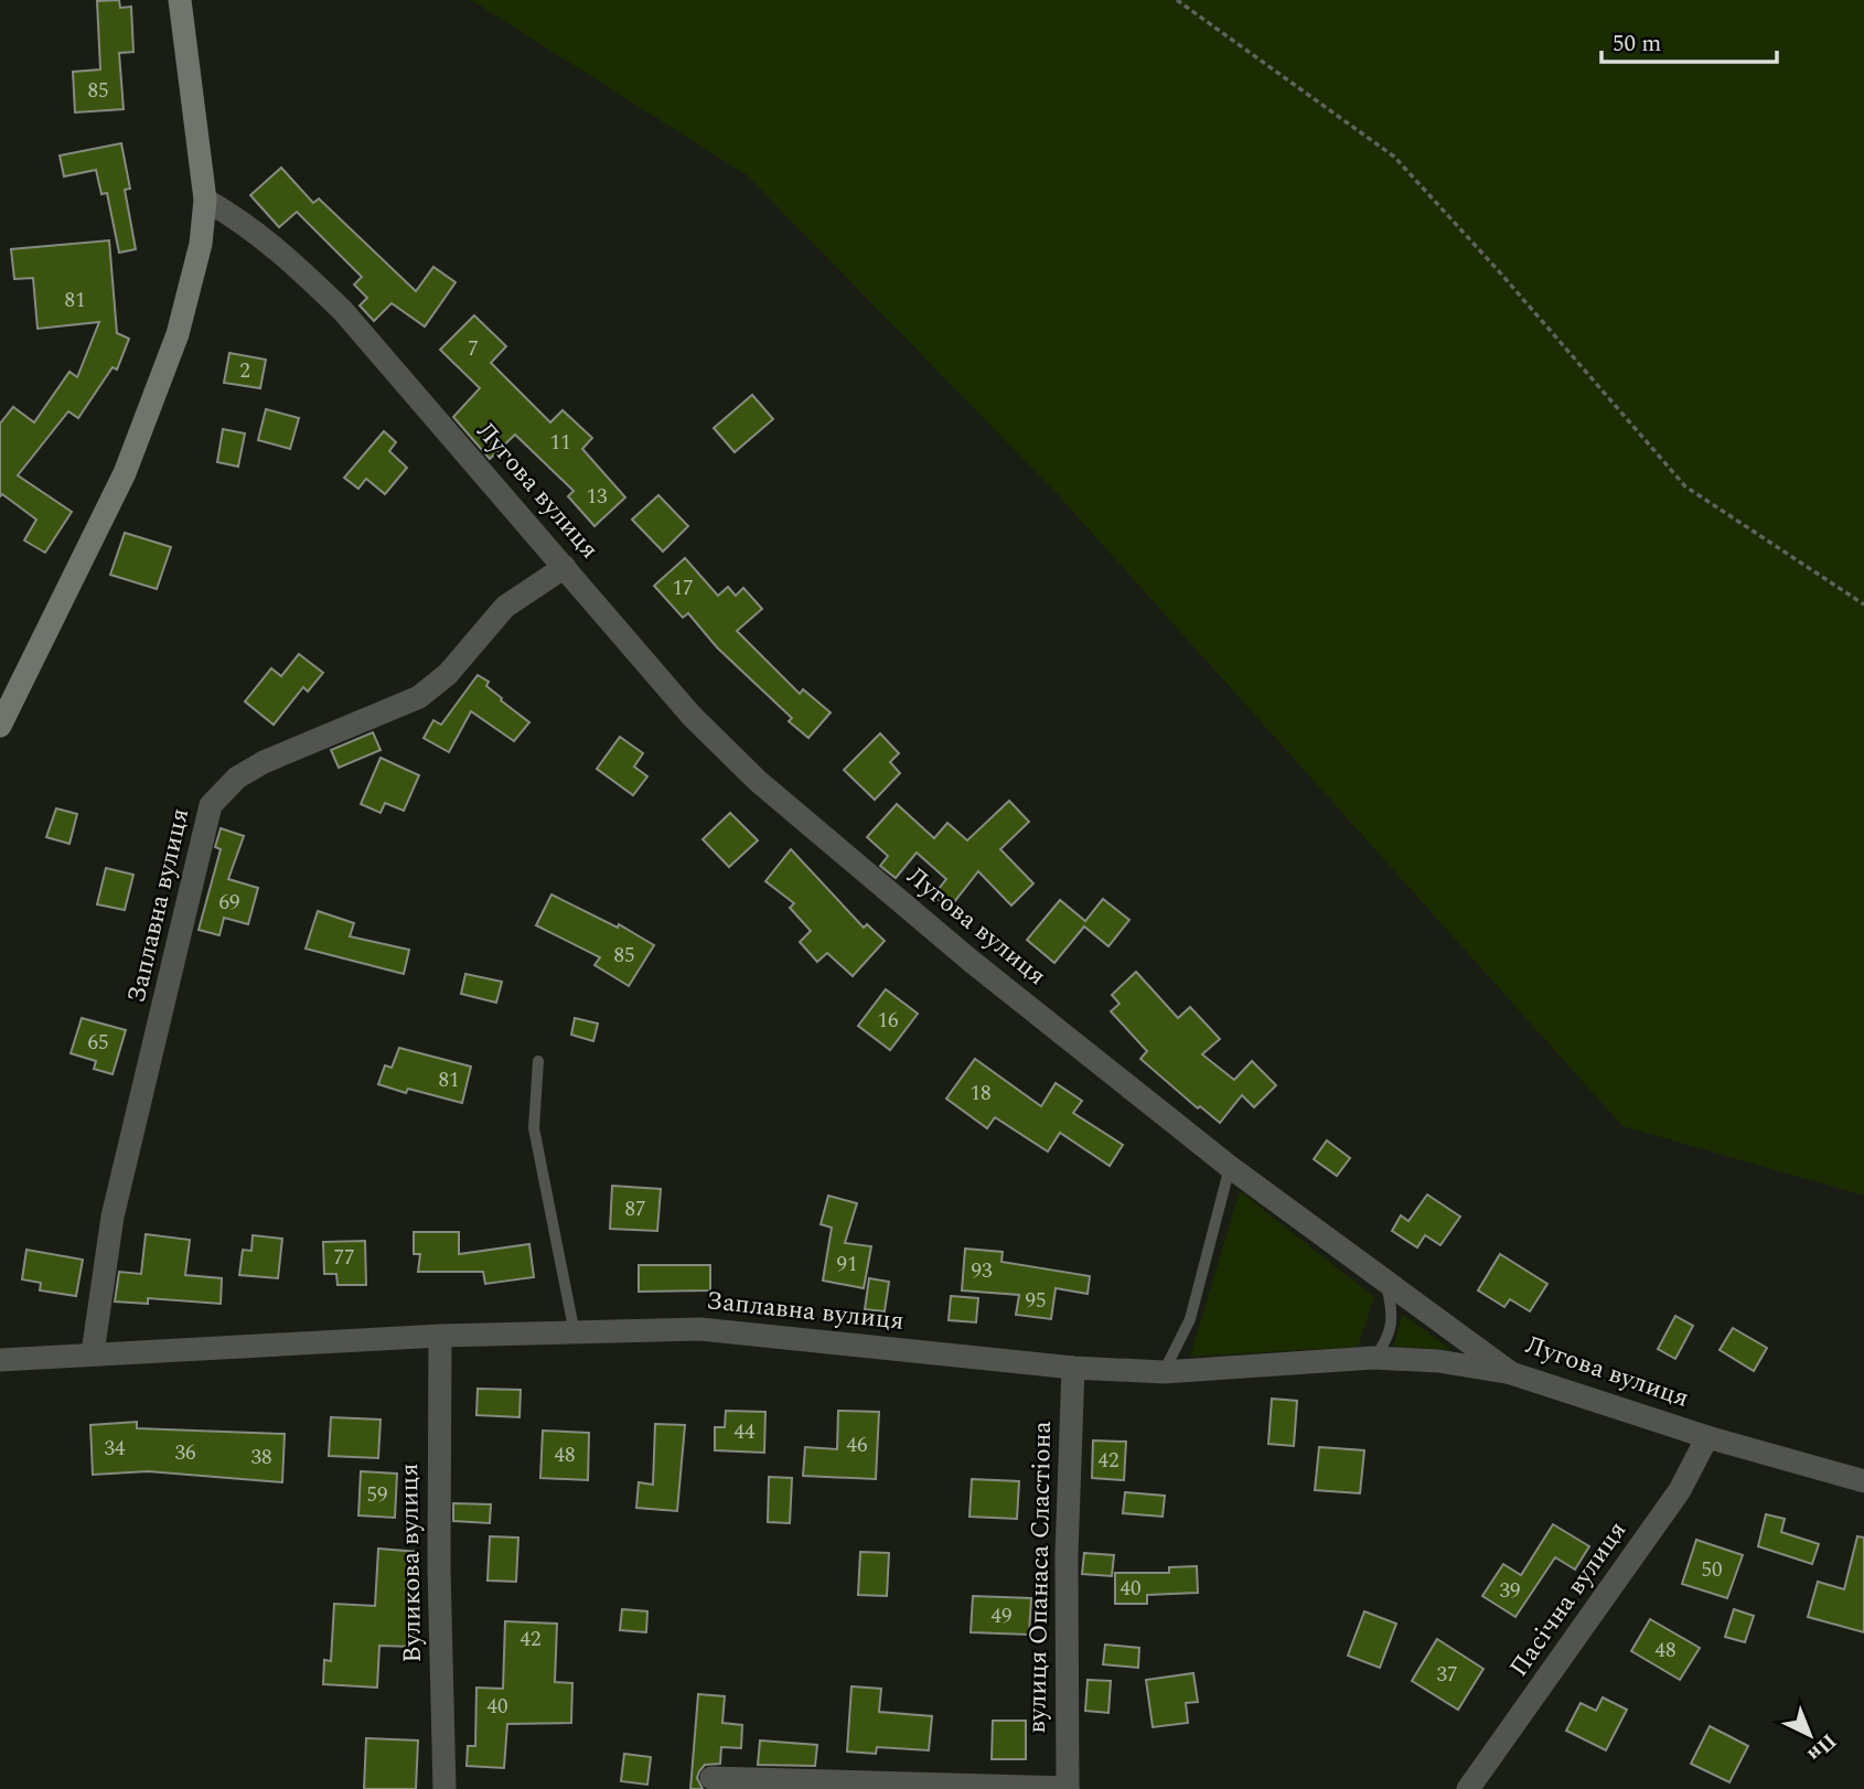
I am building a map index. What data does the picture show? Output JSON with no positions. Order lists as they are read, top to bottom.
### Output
{
  "streets": {
    "street": [
      "Лугова вулиця",
      "Заплавна вулиця",
      "Вуликова вулиця",
      "вулиця Опанаса Сластіона",
      "Пасічна вулиця"
    ]
  },
  "crossings": [
    ["Лугова вулиця", "Заплавна вулиця"],
    ["Лугова вулиця", "Пасічна вулиця"],
    ["Заплавна вулиця", "Вуликова вулиця"],
    ["Заплавна вулиця", "вулиця Опанаса Сластіона"]
  ],
  "house_numbers": [
    "85",
    "81",
    "7",
    "2",
    "11",
    "13",
    "17",
    "69",
    "85",
    "16",
    "65",
    "81",
    "18",
    "87",
    "77",
    "91",
    "93",
    "95",
    "44",
    "46",
    "34",
    "36",
    "48",
    "38",
    "42",
    "59",
    "50",
    "40",
    "39",
    "49",
    "42",
    "48",
    "37",
    "40"
  ],
  "scale_bar": "50 m",
  "north": "bottom right"
}
